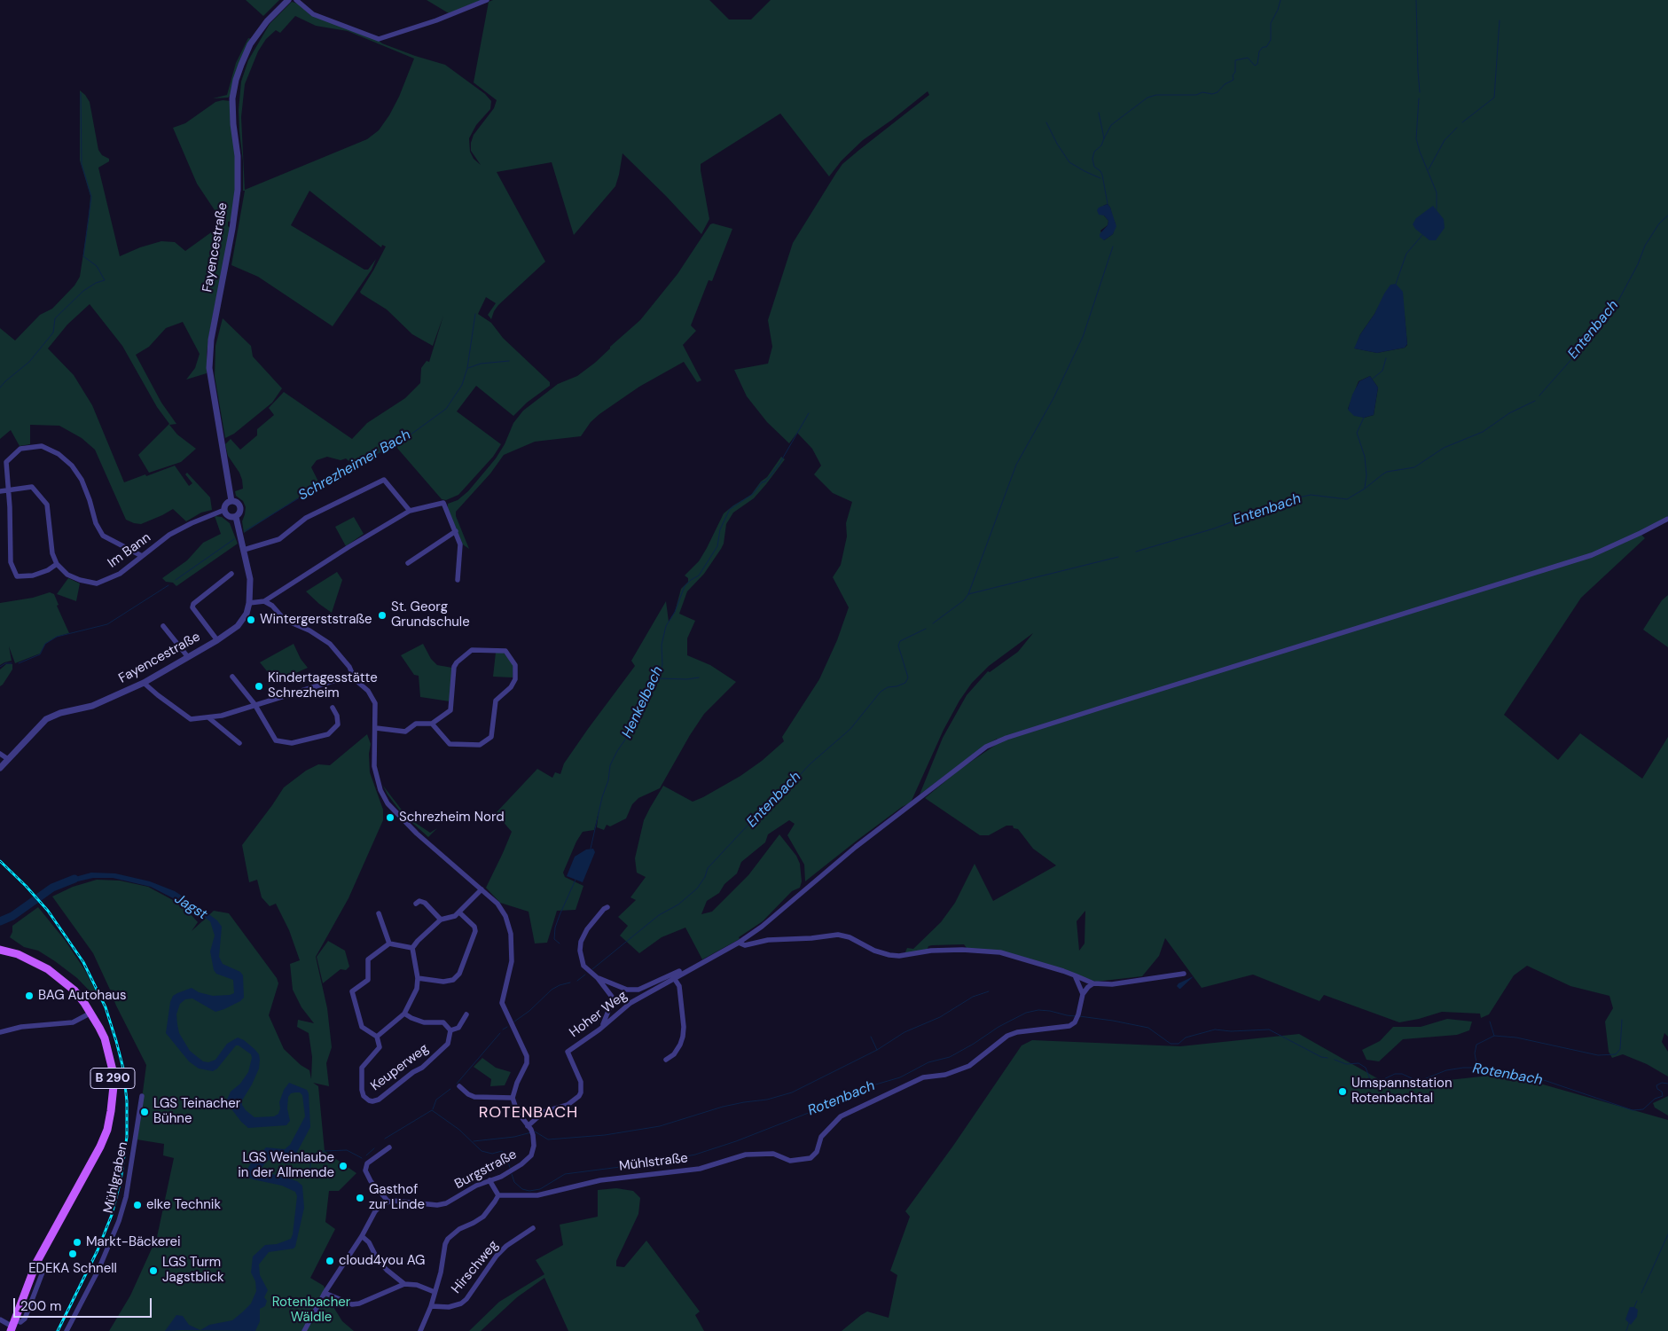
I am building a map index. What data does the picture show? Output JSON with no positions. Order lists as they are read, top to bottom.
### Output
{
  "streets": {
    "main road": ["B 290"],
    "street": [
      "Fayencestraße",
      "Im Bann",
      "Hoher Weg",
      "Keuperweg",
      "Mühlstraße",
      "Burgstraße",
      "Mühlgraben",
      "Hirschweg"
    ]
  },
  "crossings": [
    ["Fayencestraße", "Im Bann"],
    ["Hoher Weg", "Burgstraße"]
  ],
  "districts": ["ROTENBACH"],
  "water": [
    "Entenbach",
    "Schrezheimer Bach",
    "Henkelbach",
    "Jagst",
    "Rotenbach"
  ],
  "parks": ["Rotenbacher Wäldle"],
  "places": [
    "St. Georg Grundschule",
    "Wintergerststraße",
    "Kindertagesstätte Schrezheim",
    "Schrezheim Nord",
    "BAG Autohaus",
    "Umspannstation Rotenbachtal",
    "LGS Teinacher Bühne",
    "LGS Weinlaube in der Allmende",
    "Gasthof zur Linde",
    "elke Technik",
    "Markt-Bäckerei",
    "EDEKA Schnell",
    "cloud4you AG",
    "LGS Turm Jagstblick"
  ],
  "scale_bar": "200 m"
}
